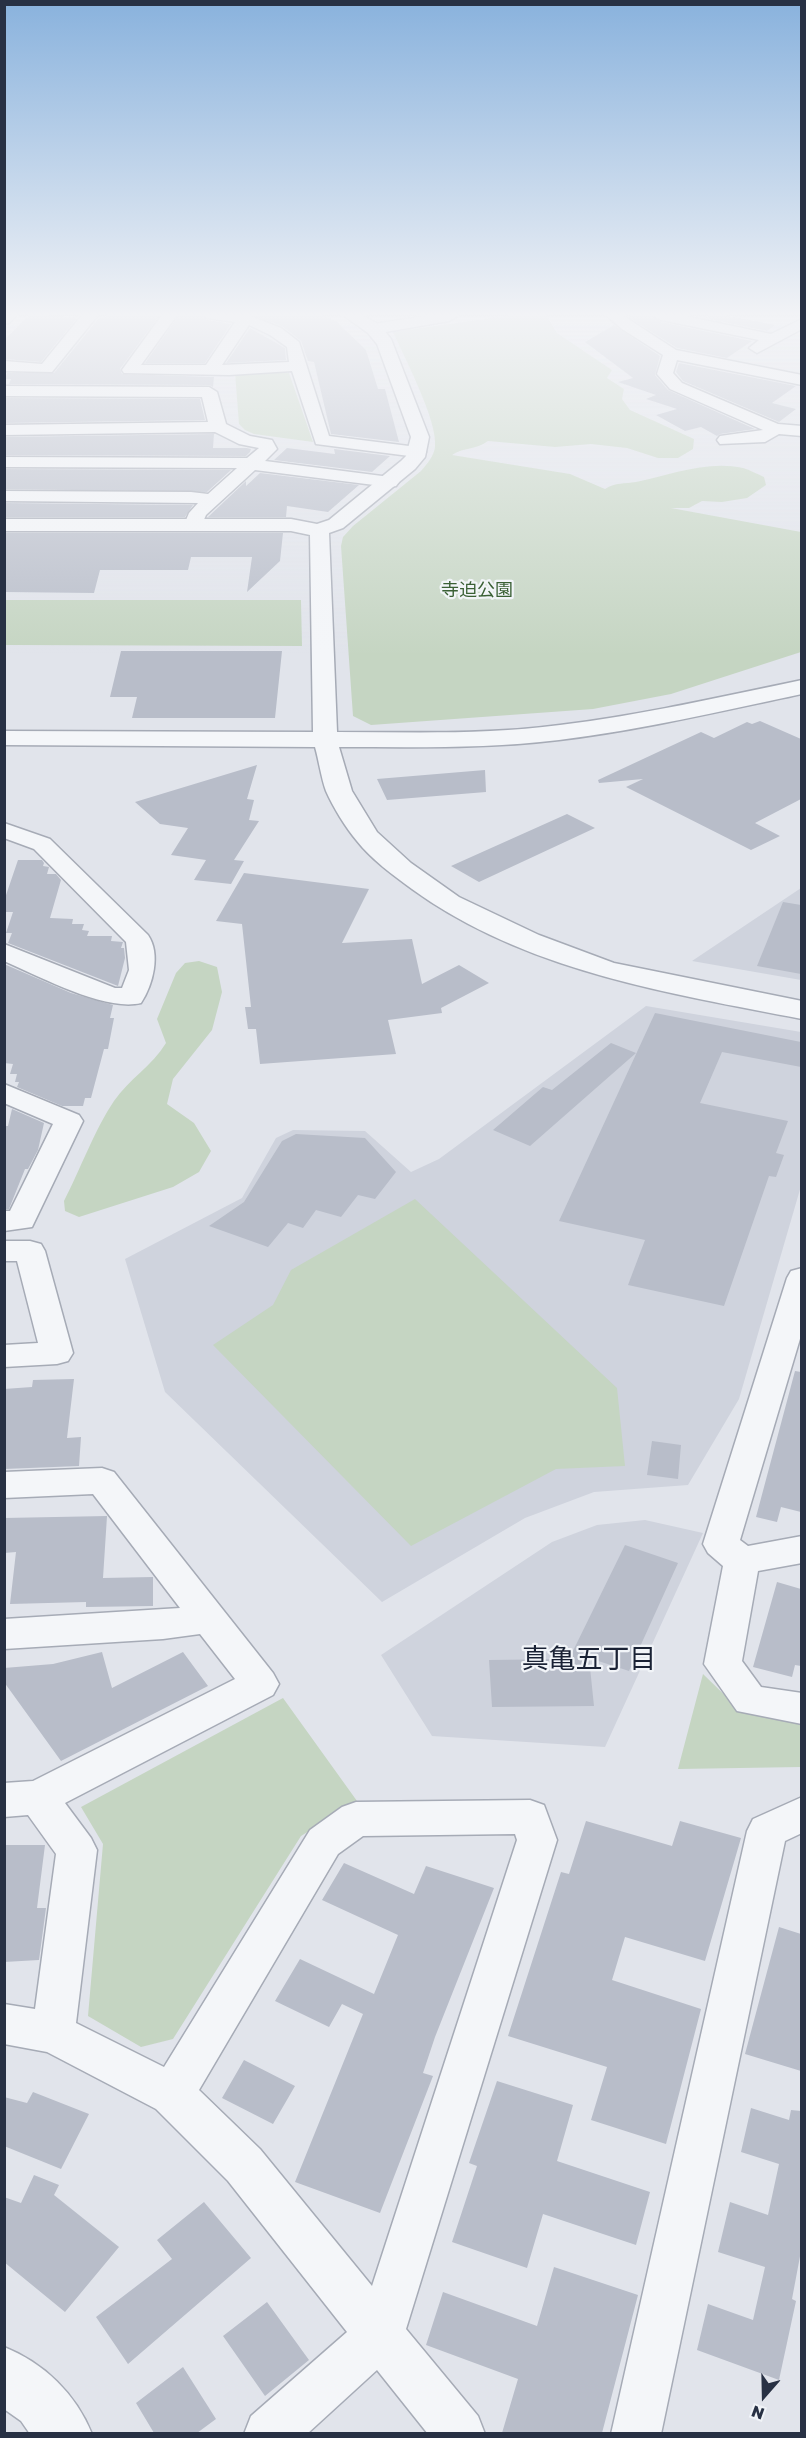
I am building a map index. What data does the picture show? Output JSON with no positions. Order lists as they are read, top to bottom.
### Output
{
  "districts": ["真亀五丁目"],
  "parks": ["寺迫公園"],
  "north": "bottom"
}
